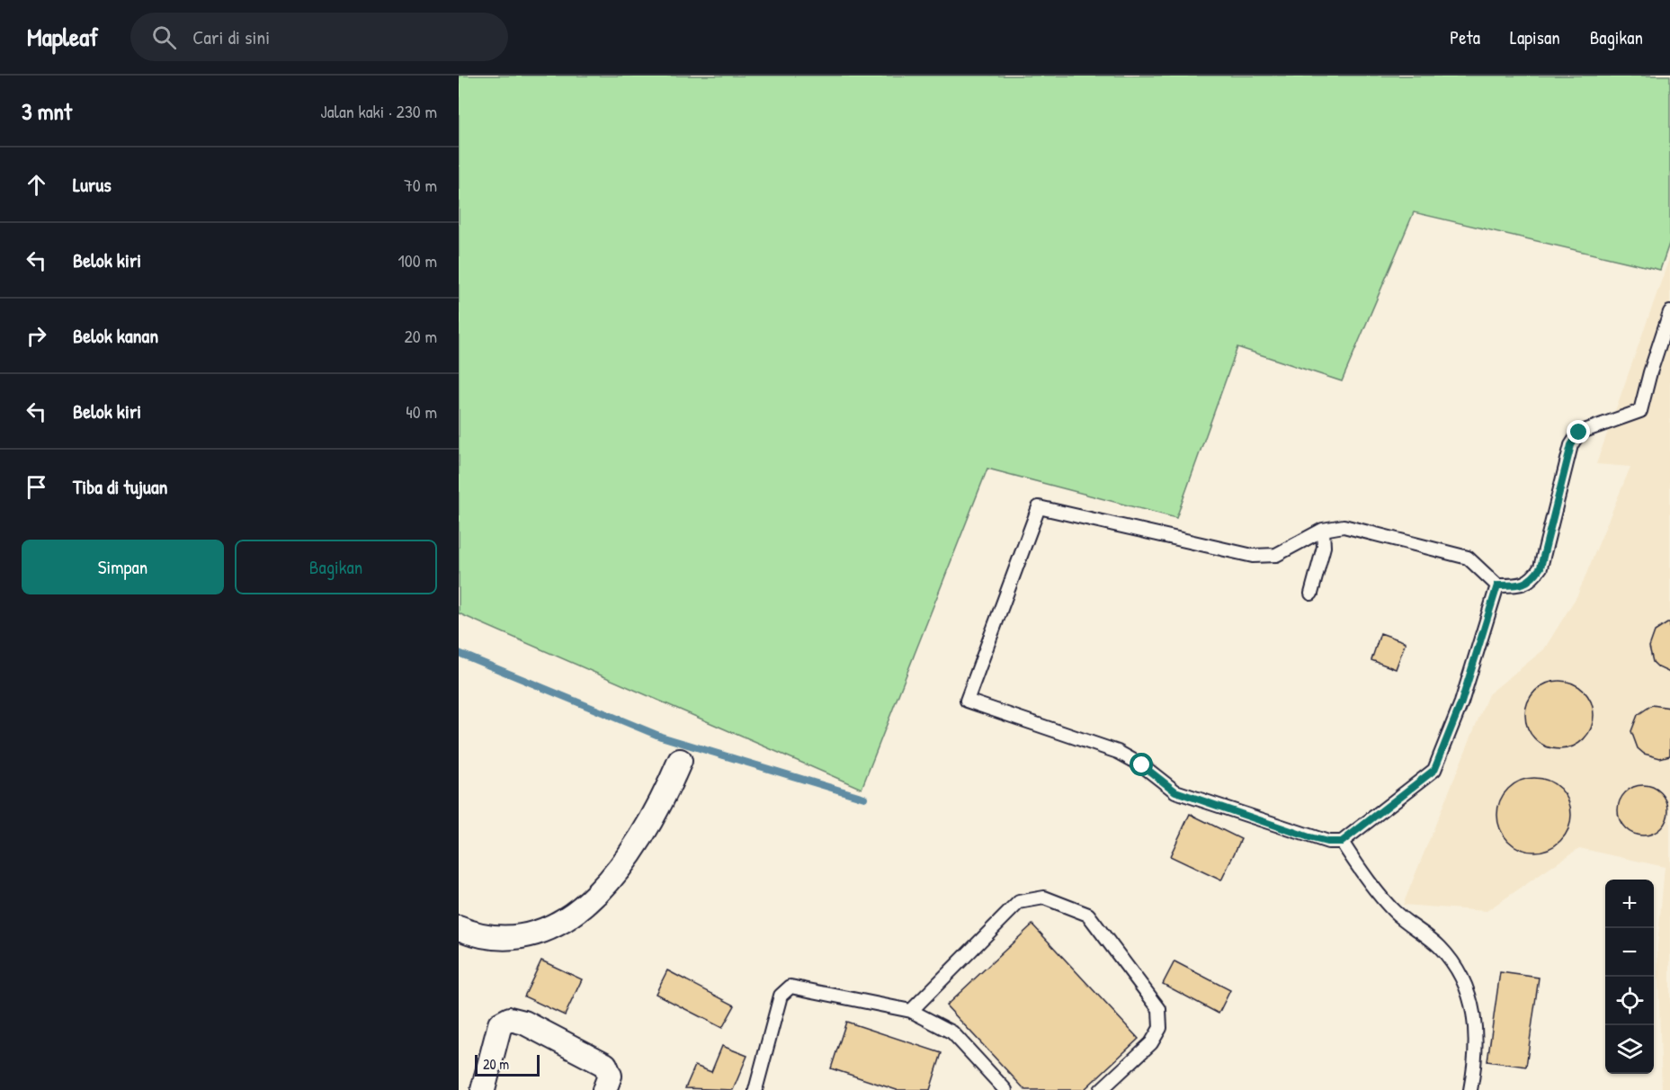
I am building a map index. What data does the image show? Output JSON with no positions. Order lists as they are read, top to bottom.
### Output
{
  "scale_bar": "20 m",
  "page": {
    "header": "Mapleaf",
    "search": "Cari di sini",
    "nav": ["Peta", "Lapisan", "Bagikan"],
    "heading": ["3 mnt", "Jalan kaki · 230 m"],
    "list": [
      ["Lurus", "70 m"],
      ["Belok kiri", "100 m"],
      ["Belok kanan", "20 m"],
      ["Belok kiri", "40 m"],
      "Tiba di tujuan"
    ],
    "buttons": ["Simpan", "Bagikan"],
    "map_buttons": ["+", "−"],
    "scale": "20 m"
  }
}
